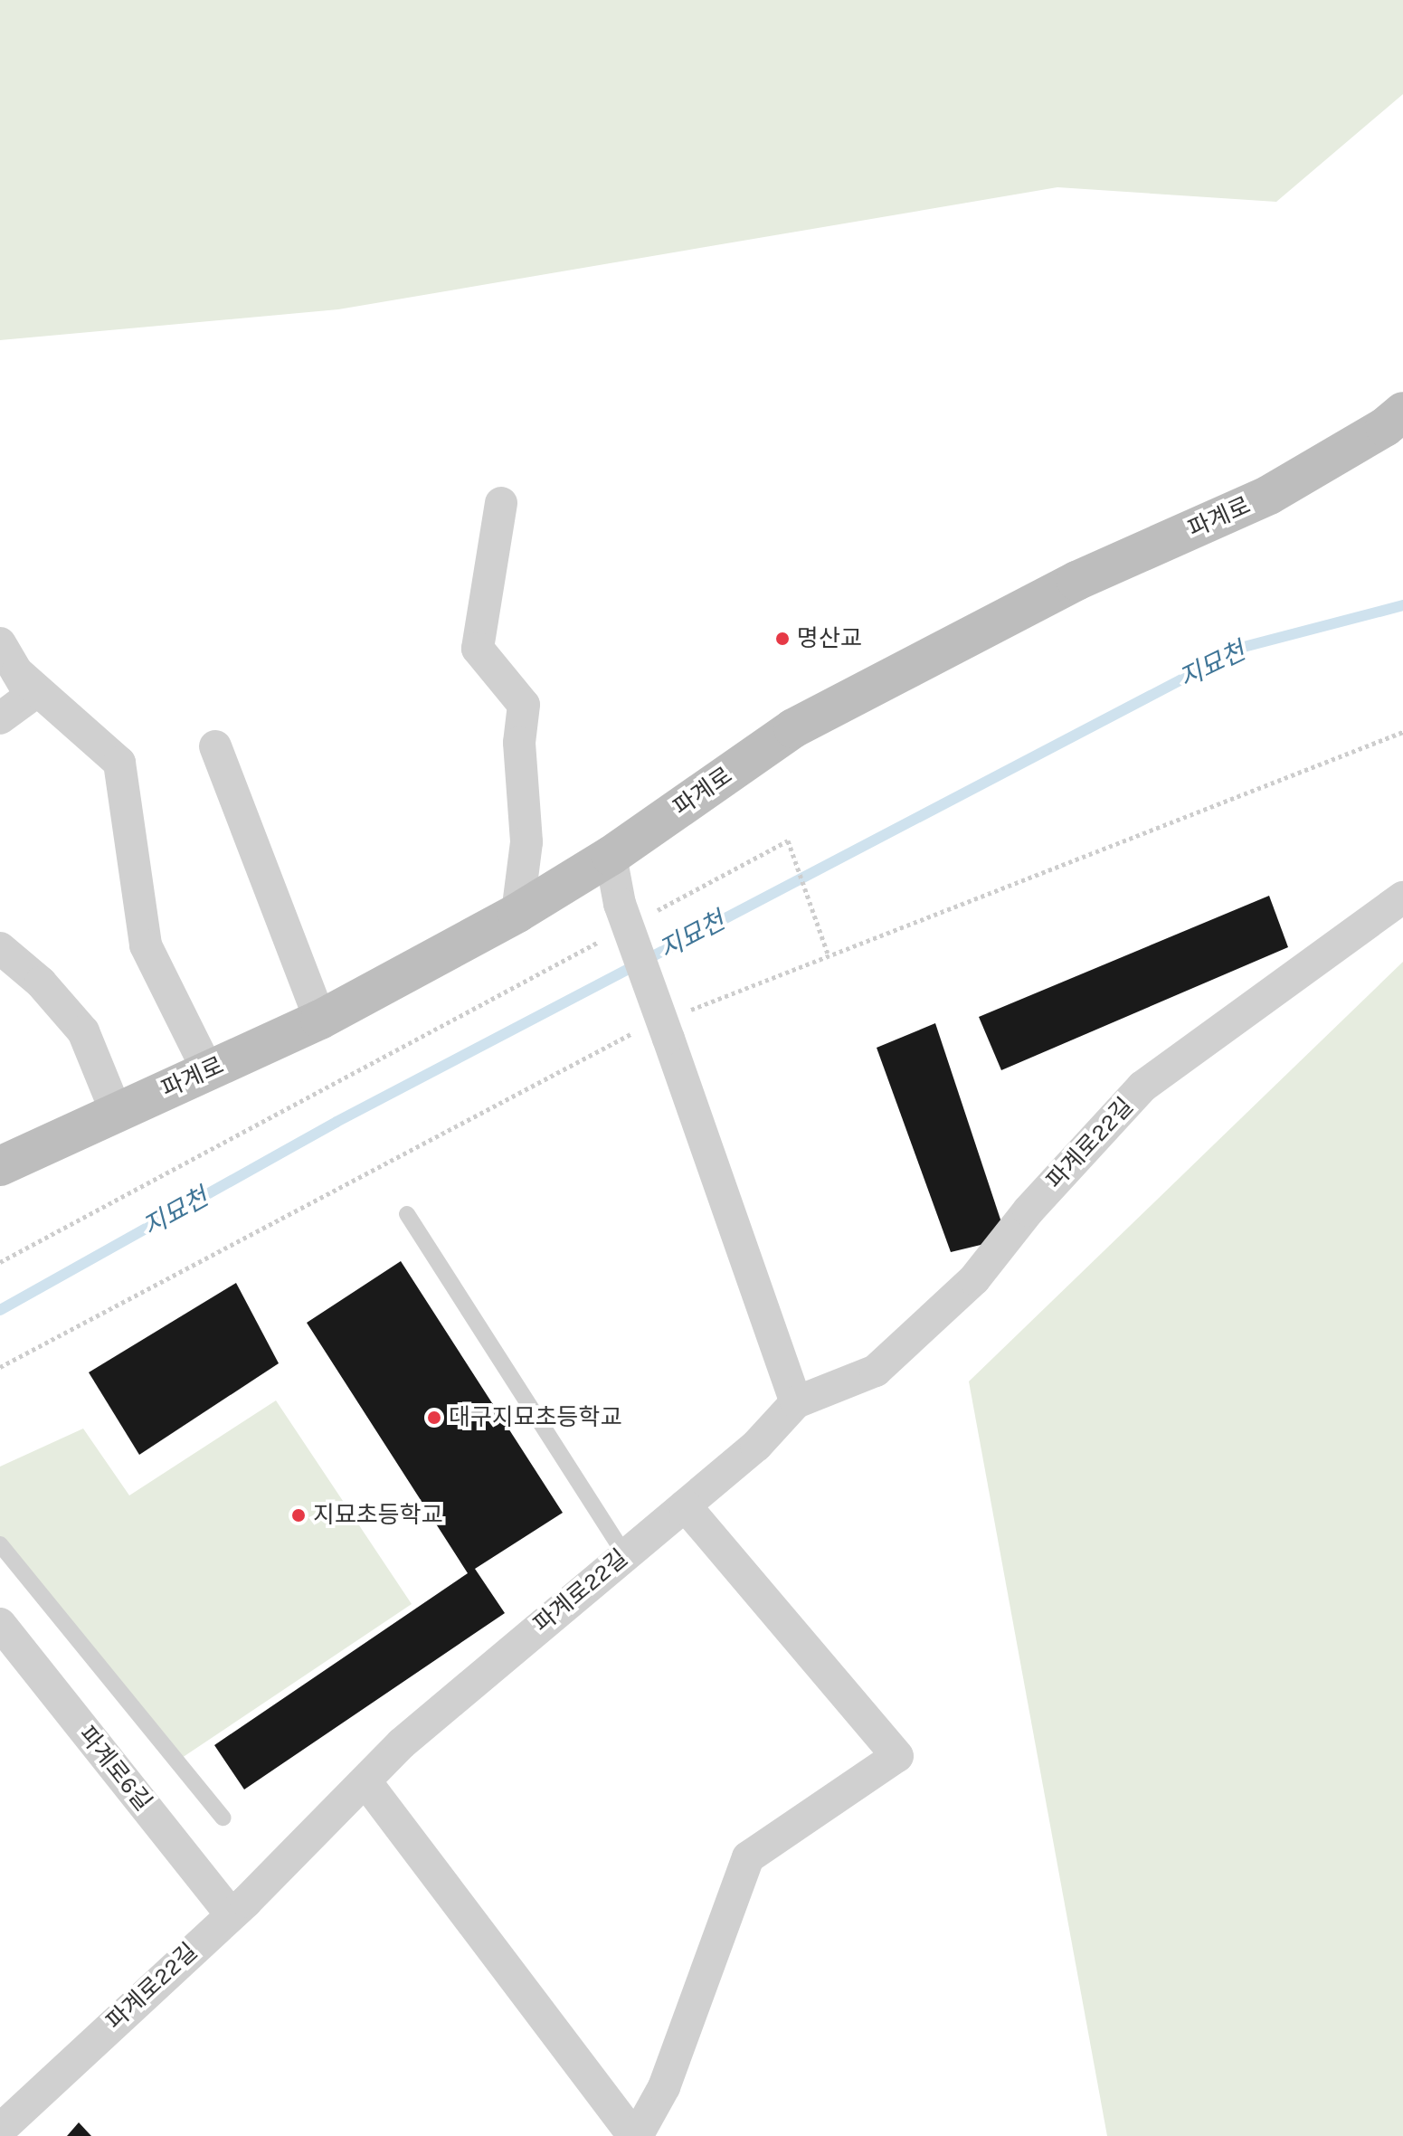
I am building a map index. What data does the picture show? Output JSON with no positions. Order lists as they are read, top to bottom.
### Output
{
  "streets": {
    "main road": ["파계로"],
    "street": ["파계로22길", "파계로6길"]
  },
  "crossings": [
    ["파계로22길", "파계로6길"]
  ],
  "water": ["지묘천"],
  "places": ["명산교", "대구지묘초등학교", "지묘초등학교"]
}
